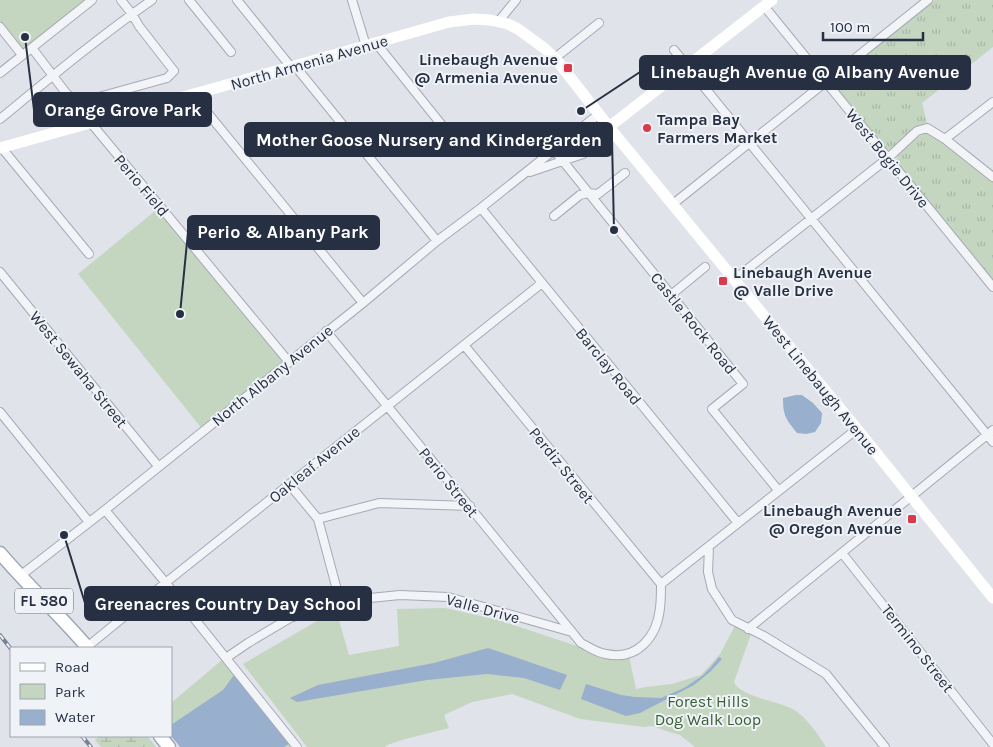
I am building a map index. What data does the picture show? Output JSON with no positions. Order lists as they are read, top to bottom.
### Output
{
  "streets": {
    "main road": ["North Armenia Avenue", "West Linebaugh Avenue", "FL 580"],
    "street": [
      "West Bogie Drive",
      "Perio Field",
      "Castle Rock Road",
      "Barclay Road",
      "West Sewaha Street",
      "North Albany Avenue",
      "Oakleaf Avenue",
      "Perdiz Street",
      "Perio Street",
      "Valle Drive",
      "Termino Street"
    ]
  },
  "crossings": [
    ["North Armenia Avenue", "Perio Field"],
    ["North Armenia Avenue", "West Linebaugh Avenue"],
    ["Perio Field", "North Albany Avenue"],
    ["Castle Rock Road", "North Albany Avenue"],
    ["Barclay Road", "North Albany Avenue"],
    ["Barclay Road", "Oakleaf Avenue"],
    ["West Sewaha Street", "North Albany Avenue"],
    ["North Albany Avenue", "West Linebaugh Avenue"],
    ["North Albany Avenue", "Perio Street"],
    ["North Albany Avenue", "FL 580"],
    ["Oakleaf Avenue", "Perdiz Street"],
    ["Oakleaf Avenue", "Perio Street"],
    ["Perdiz Street", "Perio Street"],
    ["Perio Street", "Valle Drive"]
  ],
  "parks": ["Forest Hills Dog Walk Loop"],
  "places": {
    "other": [
      "Orange Grove Park",
      "Linebaugh Avenue @ Albany Avenue",
      "Tampa Bay Farmers Market",
      "Mother Goose Nursery and Kindergarden",
      "Perio & Albany Park",
      "Greenacres Country Day School"
    ],
    "transit": ["Linebaugh Avenue @ Armenia Avenue", "Linebaugh Avenue @ Valle Drive", "Linebaugh Avenue @ Oregon Avenue"]
  },
  "legend": ["Road", "Park", "Water"],
  "scale_bar": "100 m"
}
